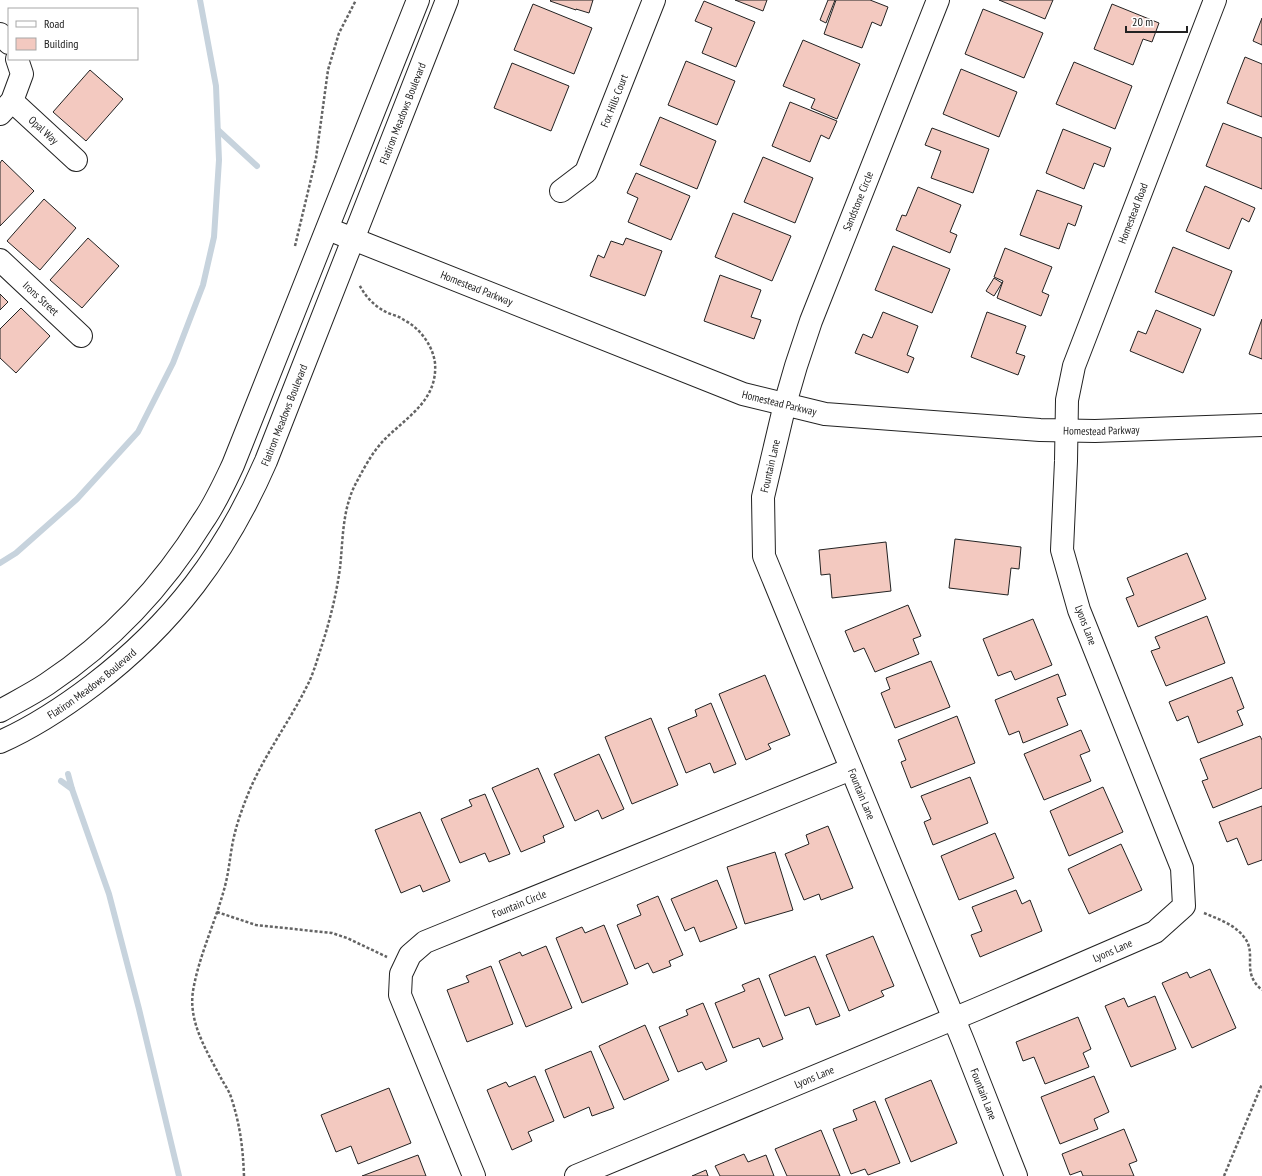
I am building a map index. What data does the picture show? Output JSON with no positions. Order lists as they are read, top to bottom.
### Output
{
  "streets": {
    "street": [
      "Fox Hills Court",
      "Flatiron Meadows Boulevard",
      "Opal Way",
      "Sandstone Circle",
      "Homestead Road",
      "Homestead Parkway",
      "Irons Street",
      "Fountain Lane",
      "Lyons Lane",
      "Fountain Circle"
    ]
  },
  "crossings": [
    ["Flatiron Meadows Boulevard", "Homestead Parkway"],
    ["Sandstone Circle", "Homestead Parkway"],
    ["Sandstone Circle", "Fountain Lane"],
    ["Homestead Road", "Homestead Parkway"],
    ["Homestead Road", "Lyons Lane"],
    ["Homestead Parkway", "Fountain Lane"],
    ["Homestead Parkway", "Lyons Lane"],
    ["Fountain Lane", "Lyons Lane"],
    ["Fountain Lane", "Fountain Circle"]
  ],
  "legend": ["Road", "Building"],
  "scale_bar": "20 m"
}
